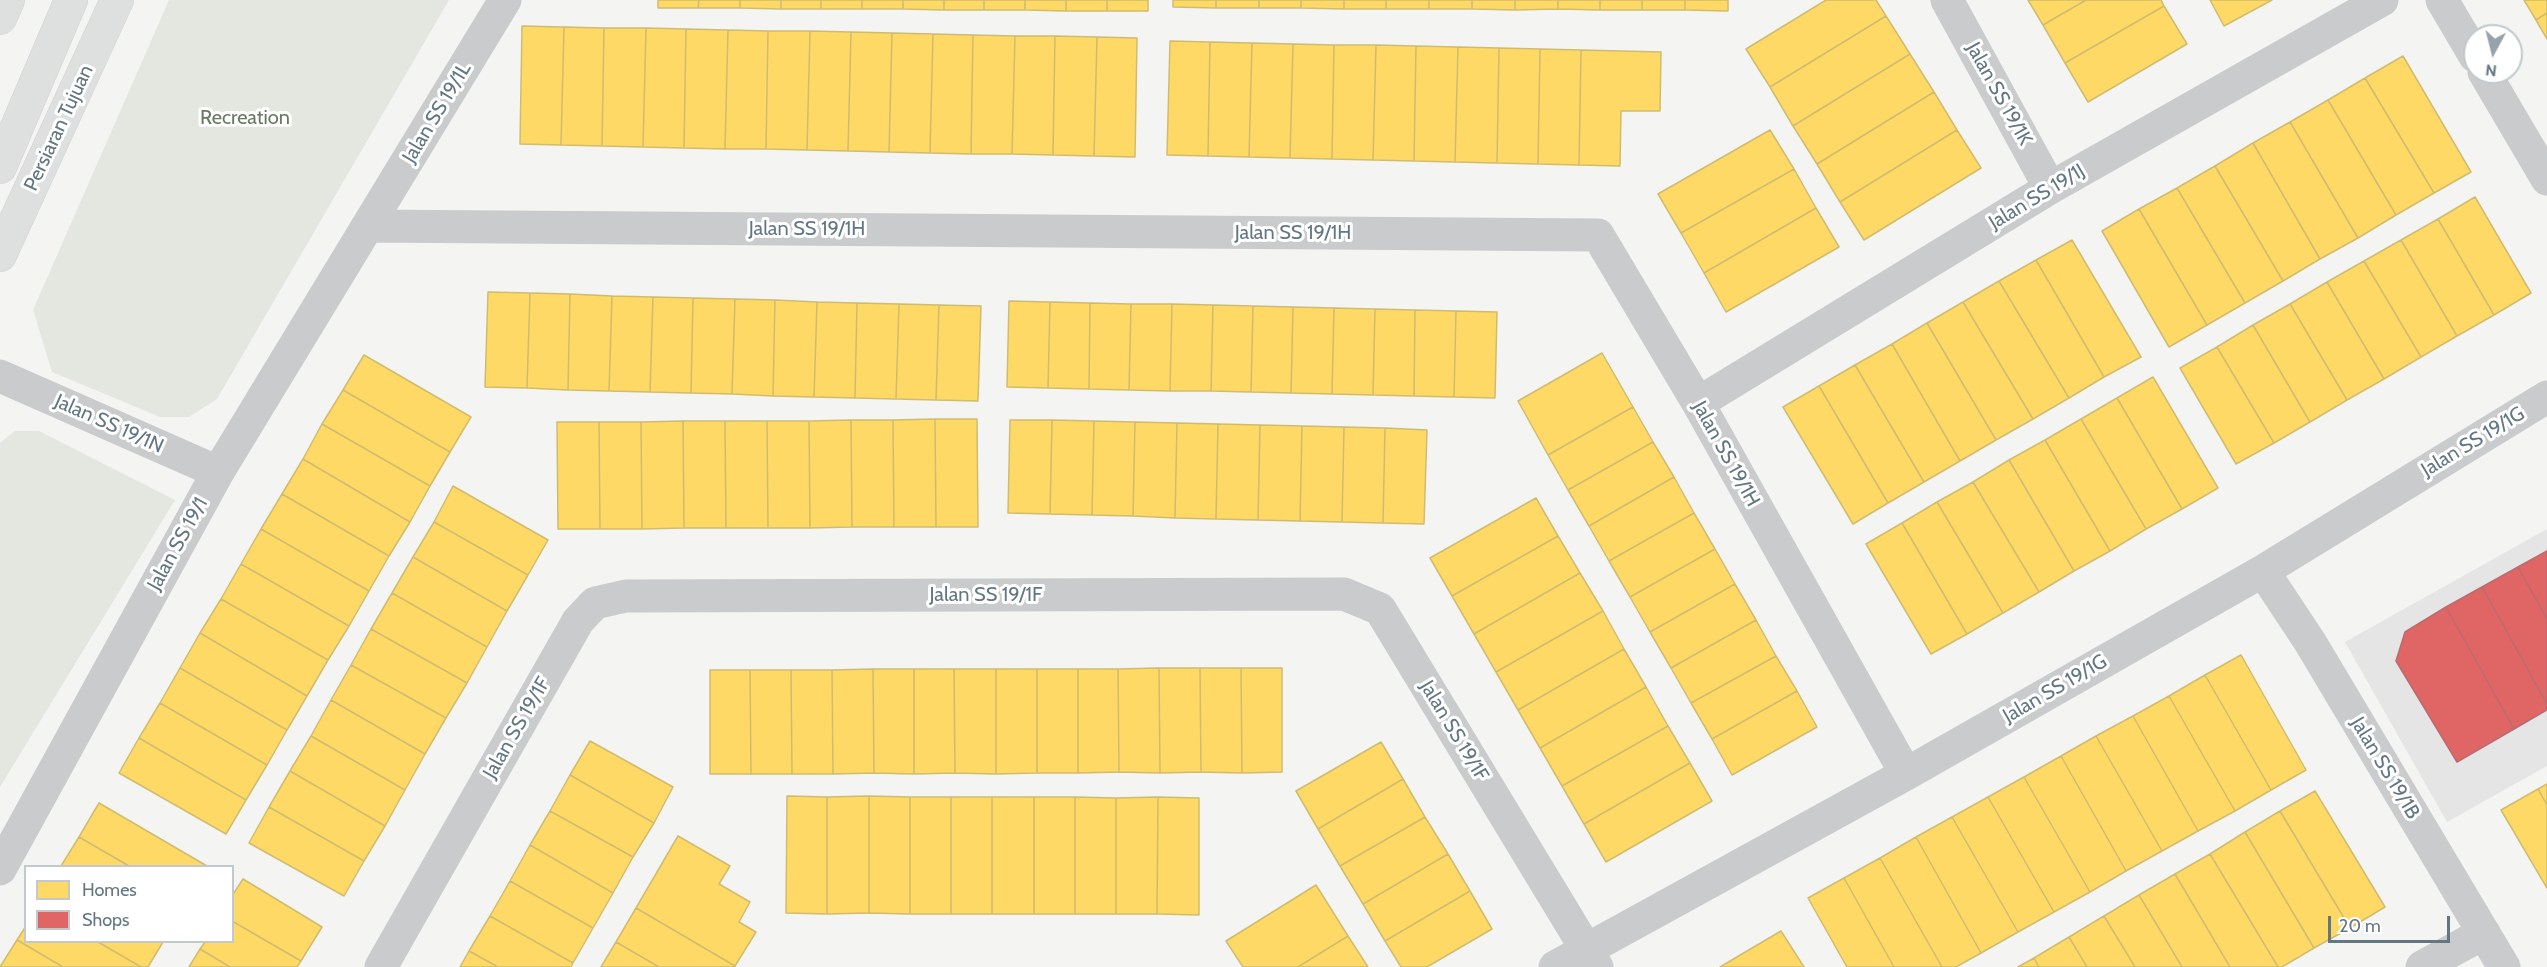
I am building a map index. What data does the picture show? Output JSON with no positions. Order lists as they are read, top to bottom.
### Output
{
  "streets": {
    "main road": ["Persiaran Tujuan"],
    "street": [
      "Jalan SS 19/1K",
      "Jalan SS 19/1L",
      "Jalan SS 19/1J",
      "Jalan SS 19/1H",
      "Jalan SS 19/1N",
      "Jalan SS 19/1G",
      "Jalan SS 19/1",
      "Jalan SS 19/1F",
      "Jalan SS 19/1B"
    ]
  },
  "crossings": [
    ["Jalan SS 19/1K", "Jalan SS 19/1J"],
    ["Jalan SS 19/1L", "Jalan SS 19/1H"],
    ["Jalan SS 19/1L", "Jalan SS 19/1"],
    ["Jalan SS 19/1J", "Jalan SS 19/1H"],
    ["Jalan SS 19/1H", "Jalan SS 19/1G"],
    ["Jalan SS 19/1H", "Jalan SS 19/1"],
    ["Jalan SS 19/1N", "Jalan SS 19/1"],
    ["Jalan SS 19/1G", "Jalan SS 19/1F"],
    ["Jalan SS 19/1G", "Jalan SS 19/1B"]
  ],
  "parks": ["Recreation"],
  "legend": ["Homes", "Shops"],
  "scale_bar": "20 m",
  "north": "bottom"
}
